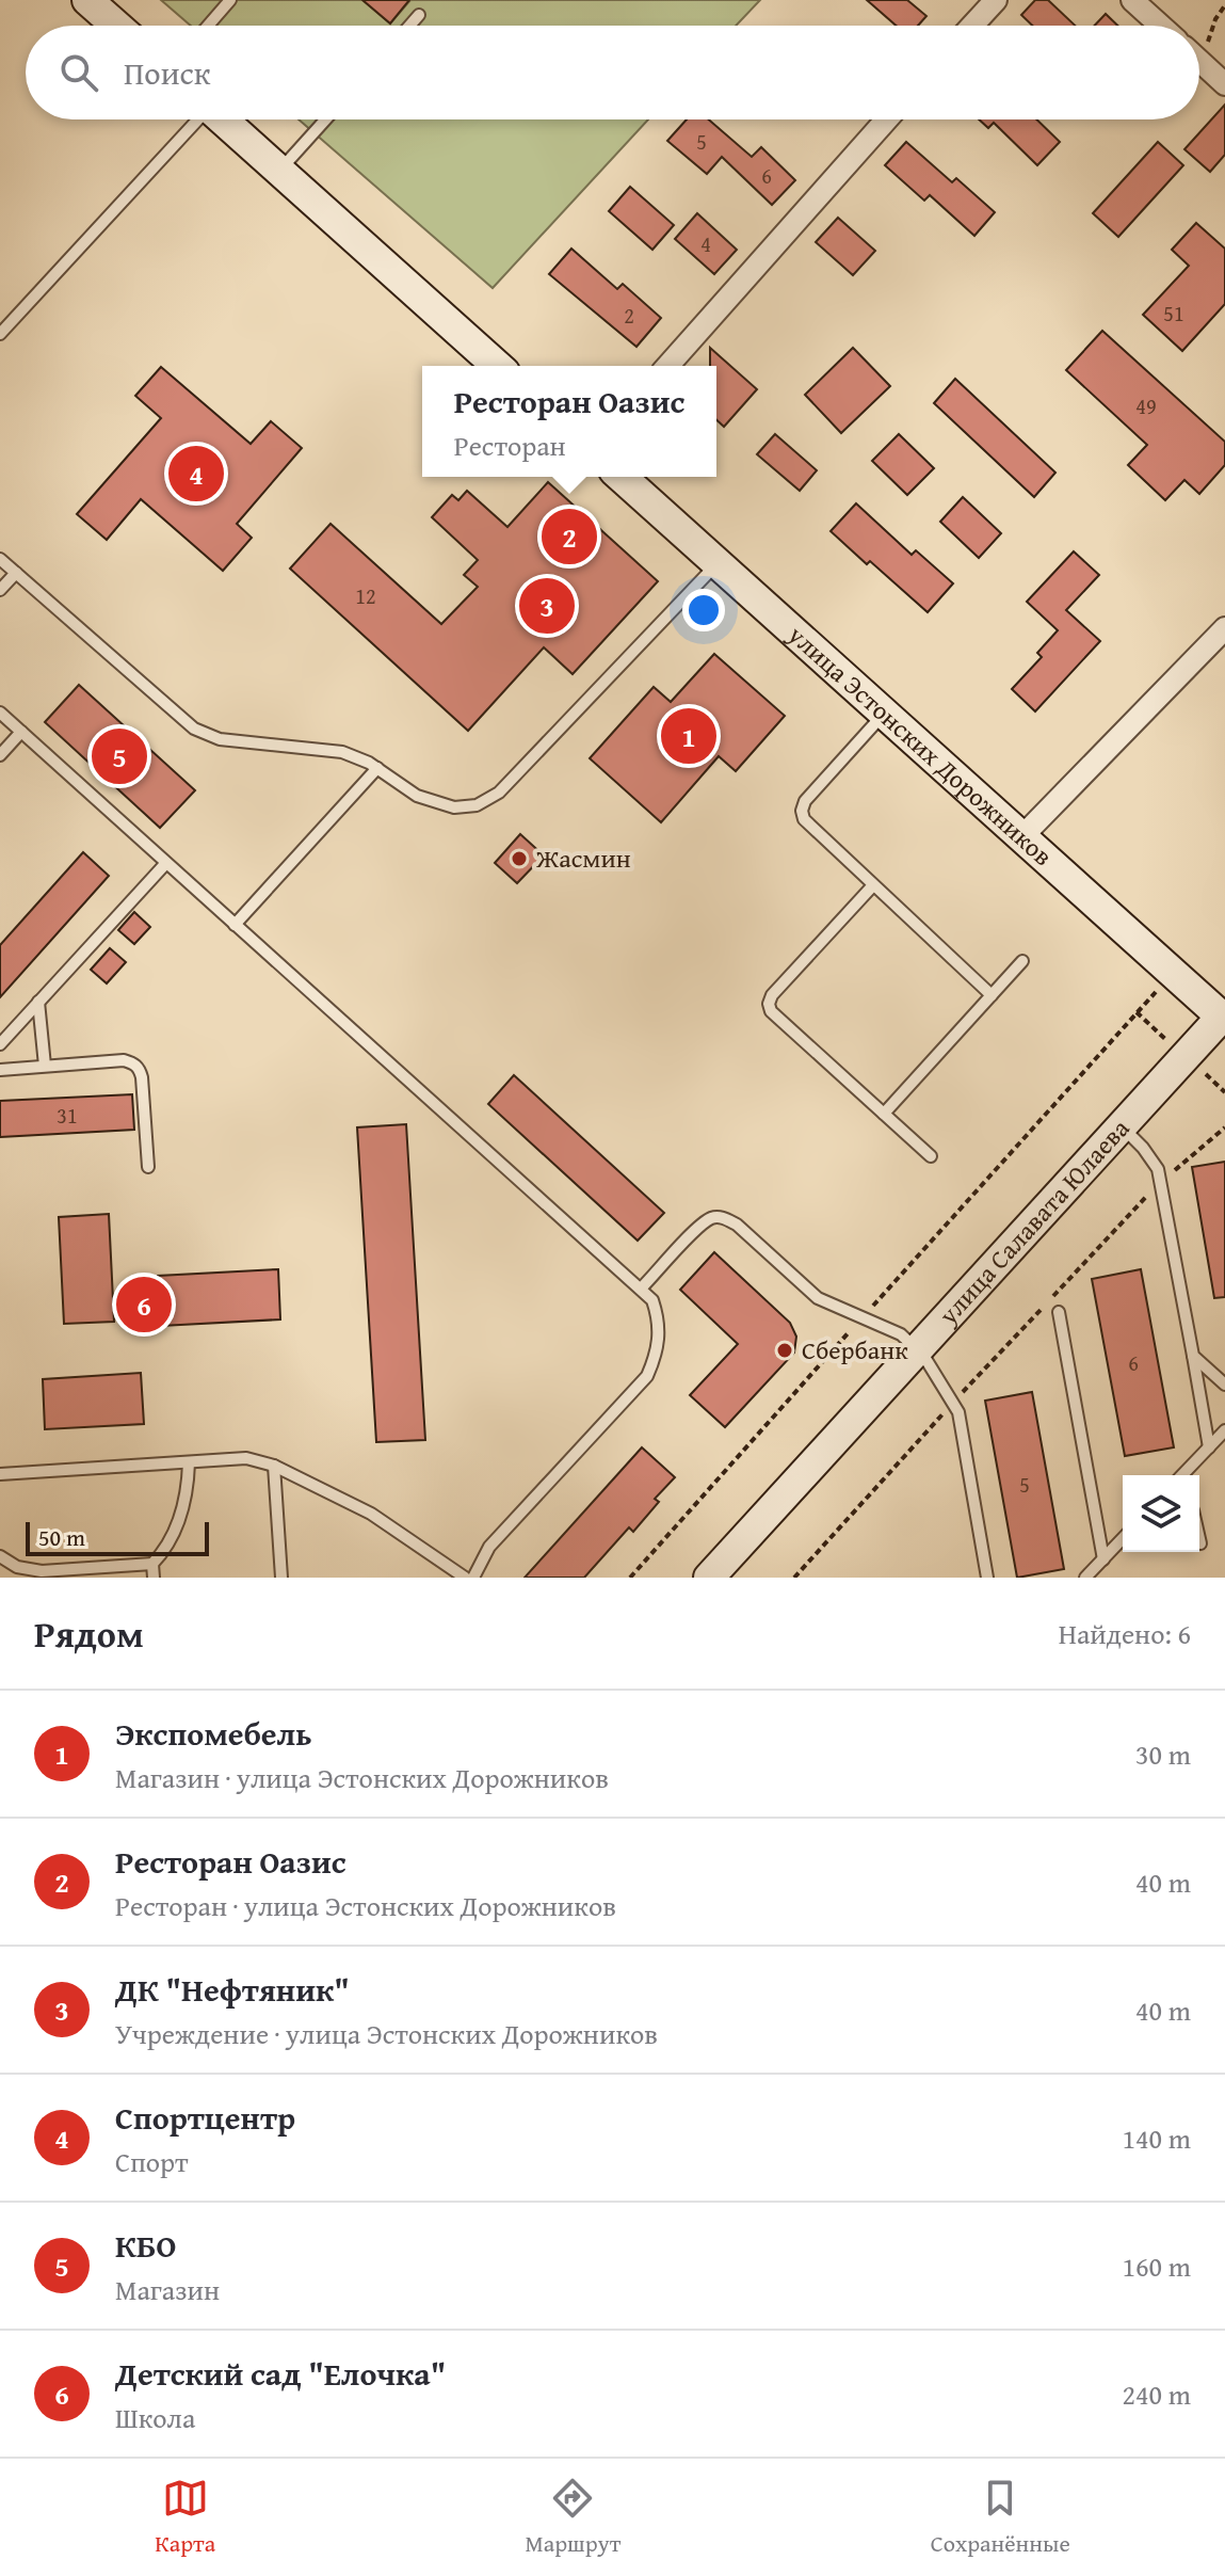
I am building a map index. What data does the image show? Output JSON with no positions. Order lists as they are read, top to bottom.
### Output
{
  "streets": {
    "main road": ["улица Эстонских Дорожников", "улица Салавата Юлаева"]
  },
  "crossings": [
    ["улица Эстонских Дорожников", "улица Салавата Юлаева"]
  ],
  "places": ["Жасмин", "Сбербанк"],
  "house_numbers": [
    "5",
    "6",
    "4",
    "51",
    "2",
    "49",
    "12",
    "31",
    "6",
    "5"
  ],
  "scale_bar": "50 m",
  "page": {
    "search": "Поиск",
    "popup": ["Ресторан Оазис", "Ресторан"],
    "pins": [
      "4",
      "2",
      "3",
      "1",
      "5",
      "6"
    ],
    "scale": "50 m",
    "heading": ["Рядом", "Найдено: 6"],
    "list": [
      {
        "mark": "1",
        "name": "Экспомебель",
        "note": "Магазин · улица Эстонских Дорожников",
        "value": "30 m"
      },
      {
        "mark": "2",
        "name": "Ресторан Оазис",
        "note": "Ресторан · улица Эстонских Дорожников",
        "value": "40 m"
      },
      {
        "mark": "3",
        "name": "ДК \"Нефтяник\"",
        "note": "Учреждение · улица Эстонских Дорожников",
        "value": "40 m"
      },
      {
        "mark": "4",
        "name": "Спортцентр",
        "note": "Спорт",
        "value": "140 m"
      },
      {
        "mark": "5",
        "name": "КБО",
        "note": "Магазин",
        "value": "160 m"
      },
      {
        "mark": "6",
        "name": "Детский сад \"Елочка\"",
        "note": "Школа",
        "value": "240 m"
      }
    ],
    "nav": ["Карта", "Маршрут", "Сохранённые"]
  }
}
